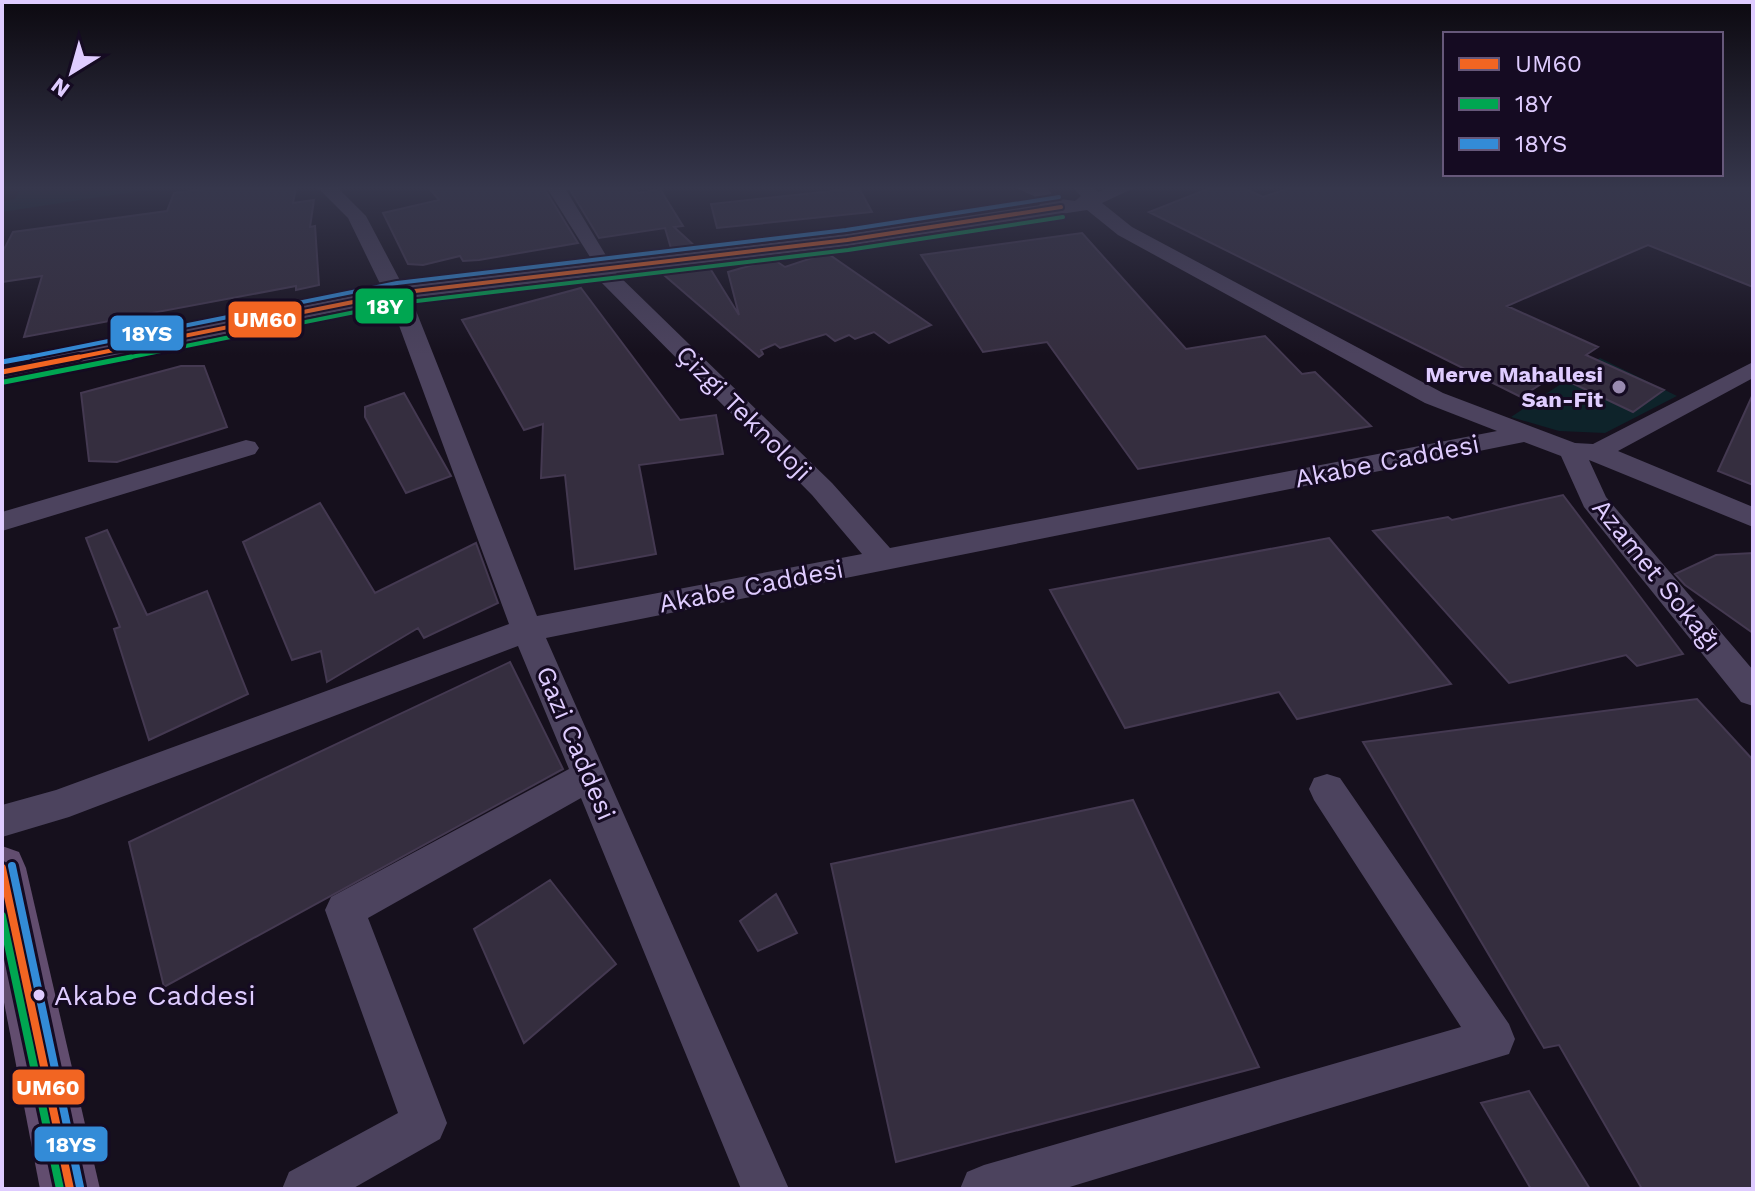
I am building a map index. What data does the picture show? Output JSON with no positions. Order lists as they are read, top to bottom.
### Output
{
  "streets": {
    "street": [
      "Çizgi Teknoloji",
      "Akabe Caddesi",
      "Azamet Sokağı",
      "Gazi Caddesi"
    ]
  },
  "crossings": [
    ["Çizgi Teknoloji", "Akabe Caddesi"],
    ["Akabe Caddesi", "Gazi Caddesi"]
  ],
  "places": ["Merve Mahallesi San-Fit", "Akabe Caddesi"],
  "lines": ["transit line UM60", "transit line 18Y", "transit line 18YS"],
  "legend": ["UM60", "18Y", "18YS"],
  "north": "bottom left"
}
